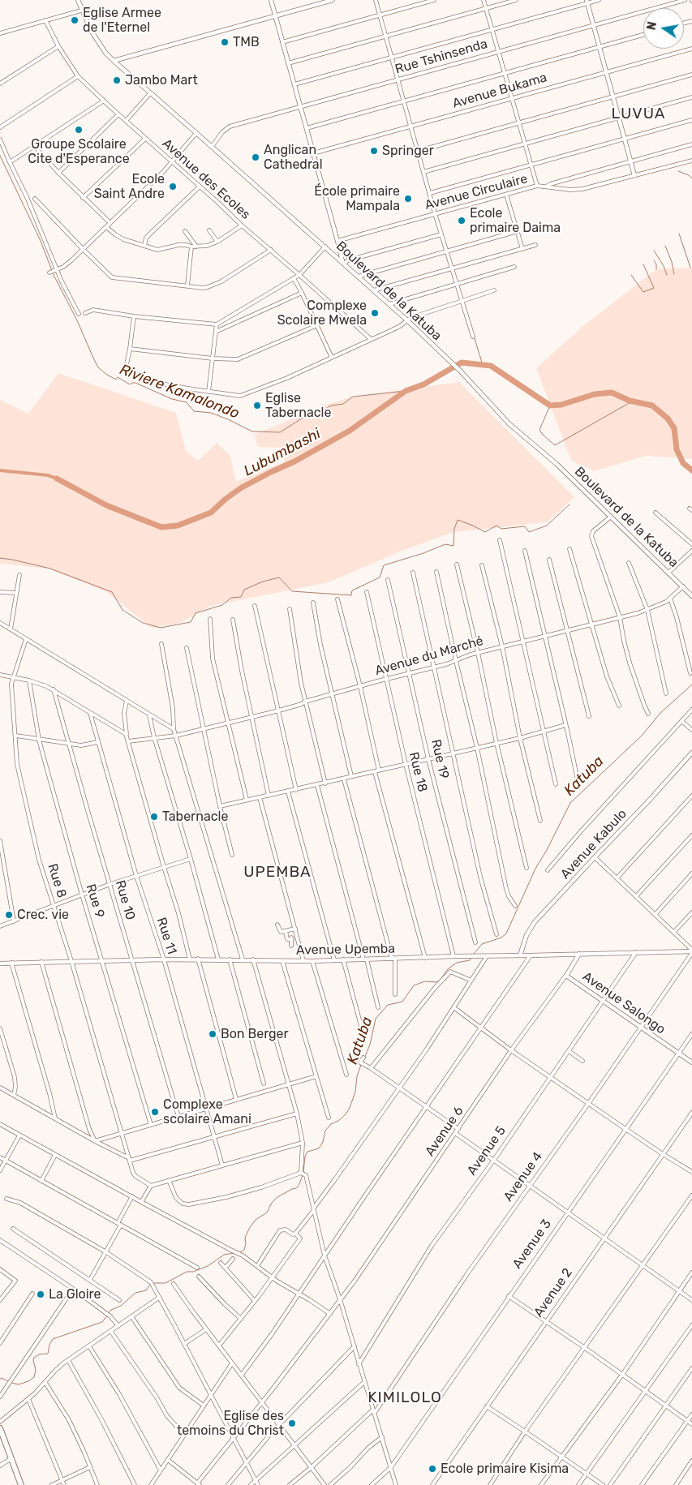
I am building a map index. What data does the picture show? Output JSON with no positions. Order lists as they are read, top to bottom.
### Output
{
  "streets": {
    "street": [
      "Rue Tshinsenda",
      "Avenue Bukama",
      "Avenue des Ecoles",
      "Avenue Circulaire",
      "Boulevard de la Katuba",
      "Avenue du Marché",
      "Rue 19",
      "Rue 18",
      "Avenue Kabulo",
      "Rue 8",
      "Rue 10",
      "Rue 9",
      "Rue 11",
      "Avenue Upemba",
      "Avenue Salongo",
      "Avenue 6",
      "Avenue 5",
      "Avenue 4",
      "Avenue 3",
      "Avenue 2"
    ]
  },
  "crossings": [
    ["Rue Tshinsenda", "Boulevard de la Katuba"],
    ["Boulevard de la Katuba", "Avenue du Marché"],
    ["Avenue du Marché", "Rue 19"],
    ["Avenue du Marché", "Rue 18"],
    ["Rue 18", "Avenue Upemba"],
    ["Avenue Kabulo", "Avenue Upemba"],
    ["Rue 8", "Avenue Upemba"],
    ["Rue 10", "Avenue Upemba"],
    ["Rue 9", "Avenue Upemba"],
    ["Rue 11", "Avenue Upemba"],
    ["Avenue Upemba", "Avenue Salongo"],
    ["Avenue Upemba", "Avenue 5"],
    ["Avenue Upemba", "Avenue 4"],
    ["Avenue Salongo", "Avenue 6"],
    ["Avenue Salongo", "Avenue 5"],
    ["Avenue Salongo", "Avenue 4"],
    ["Avenue Salongo", "Avenue 3"]
  ],
  "districts": ["LUVUA", "UPEMBA", "KIMILOLO"],
  "water": ["Riviere Kamalondo", "Lubumbashi", "Katuba"],
  "places": [
    "Eglise Armee de l'Eternel",
    "TMB",
    "Jambo Mart",
    "Groupe Scolaire Cite d'Esperance",
    "Springer",
    "Anglican Cathedral",
    "Ecole Saint Andre",
    "École primaire Mampala",
    "Ecole primaire Daima",
    "Complexe Scolaire Mwela",
    "Eglise Tabernacle",
    "Tabernacle",
    "Crec. vie",
    "Bon Berger",
    "Complexe scolaire Amani",
    "La Gloire",
    "Eglise des temoins du Christ",
    "Ecole primaire Kisima"
  ],
  "north": "left"
}
